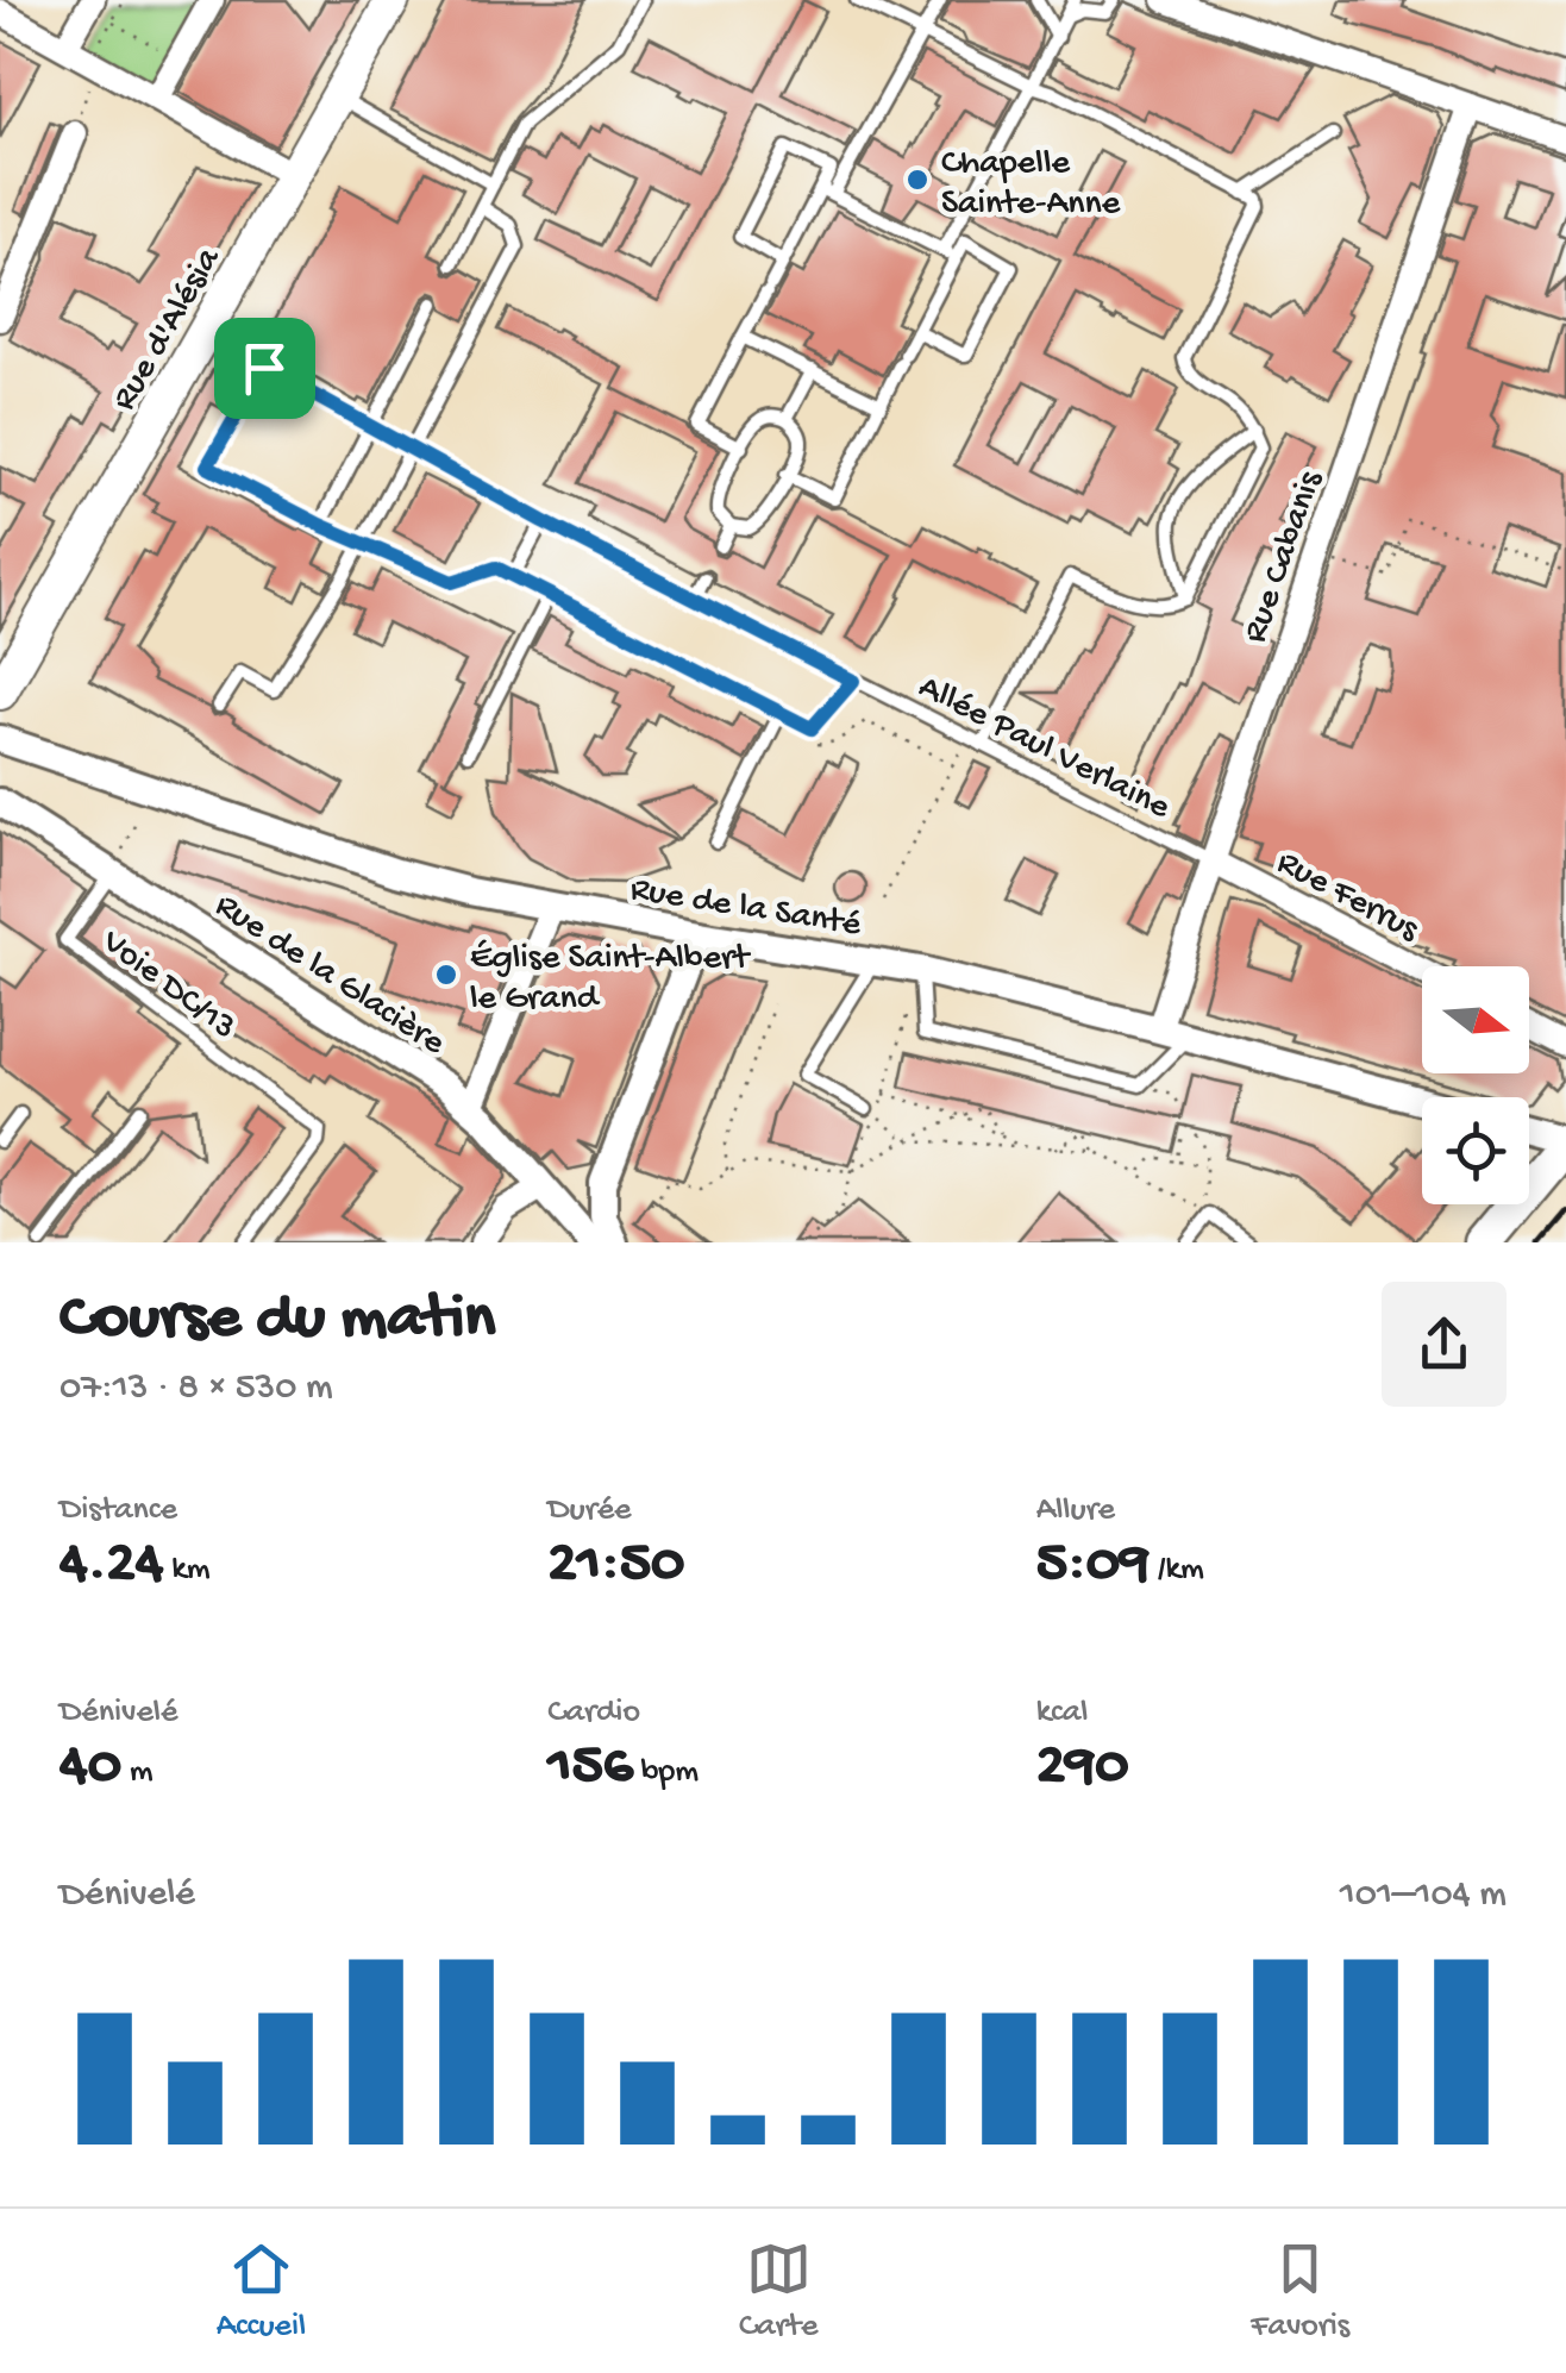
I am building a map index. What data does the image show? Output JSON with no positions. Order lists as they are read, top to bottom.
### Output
{
  "streets": {
    "main road": ["Rue d'Alésia"],
    "street": [
      "Rue Cabanis",
      "Rue Ferrus",
      "Rue de la Santé",
      "Rue de la Glacière"
    ],
    "lane": ["Allée Paul Verlaine", "Voie DC/13"]
  },
  "crossings": [
    ["Rue d'Alésia", "Allée Paul Verlaine"],
    ["Rue Cabanis", "Allée Paul Verlaine"],
    ["Rue Cabanis", "Rue Ferrus"],
    ["Rue Cabanis", "Rue de la Santé"],
    ["Allée Paul Verlaine", "Rue Ferrus"],
    ["Rue de la Glacière", "Voie DC/13"]
  ],
  "places": ["Chapelle Sainte-Anne", "Église Saint-Albert le Grand"],
  "north": "right",
  "page": {
    "heading": ["Course du matin", "07:13 · 8 × 530 m"],
    "stats": [
      ["Distance", "4.24 km"],
      ["Durée", "21:50"],
      ["Allure", "5:09 /km"],
      ["Dénivelé", "40 m"],
      ["Cardio", "156 bpm"],
      ["kcal", "290"]
    ],
    "chart": ["Dénivelé", "101–104 m"],
    "tabs": ["Accueil", "Carte", "Favoris"]
  }
}
